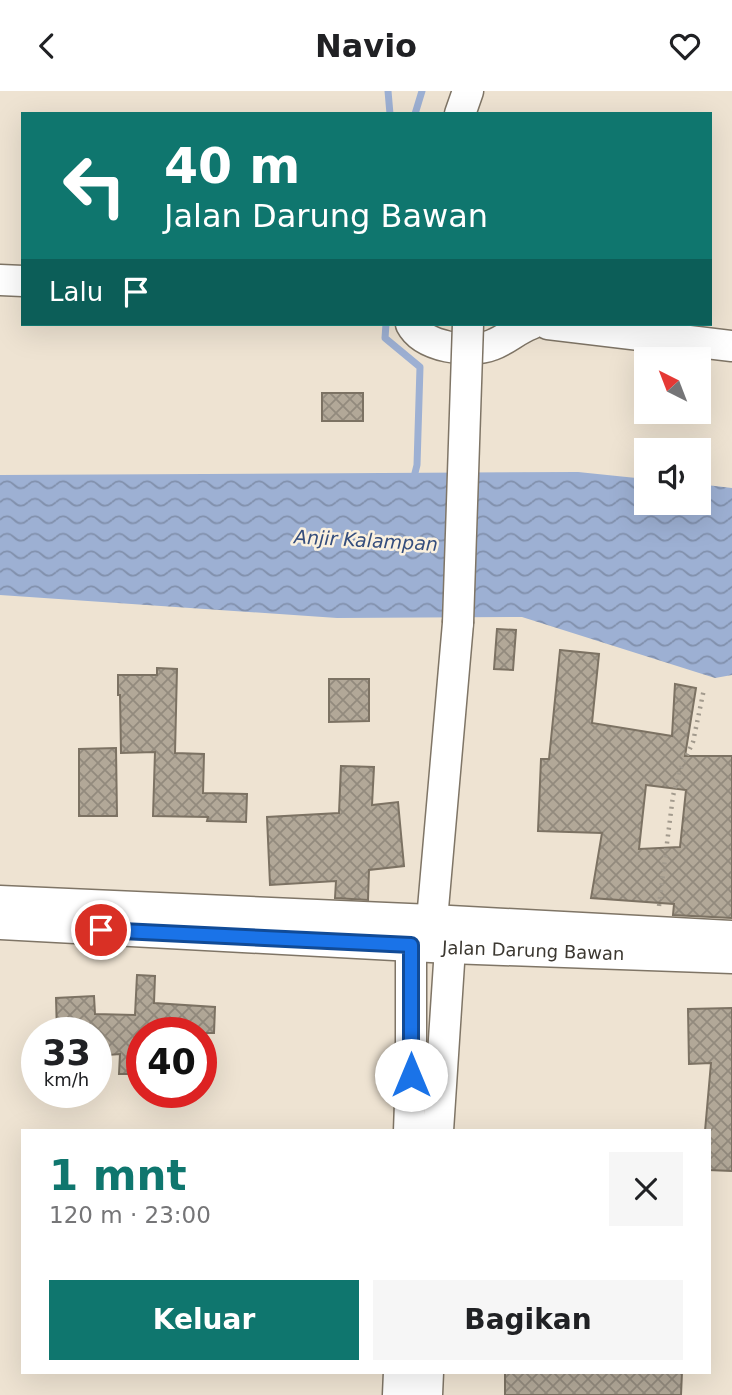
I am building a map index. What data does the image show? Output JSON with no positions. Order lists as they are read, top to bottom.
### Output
{
  "streets": {
    "street": ["Jalan Darung Bawan"]
  },
  "water": ["Anjir Kalampan"],
  "north": "top left",
  "page": {
    "header": "Navio",
    "turn": ["40 m", "Jalan Darung Bawan"],
    "then": "Lalu",
    "speed": "33 km/h",
    "limit": "40",
    "heading": ["1 mnt", "120 m · 23:00"],
    "buttons": ["Keluar", "Bagikan"]
  }
}
